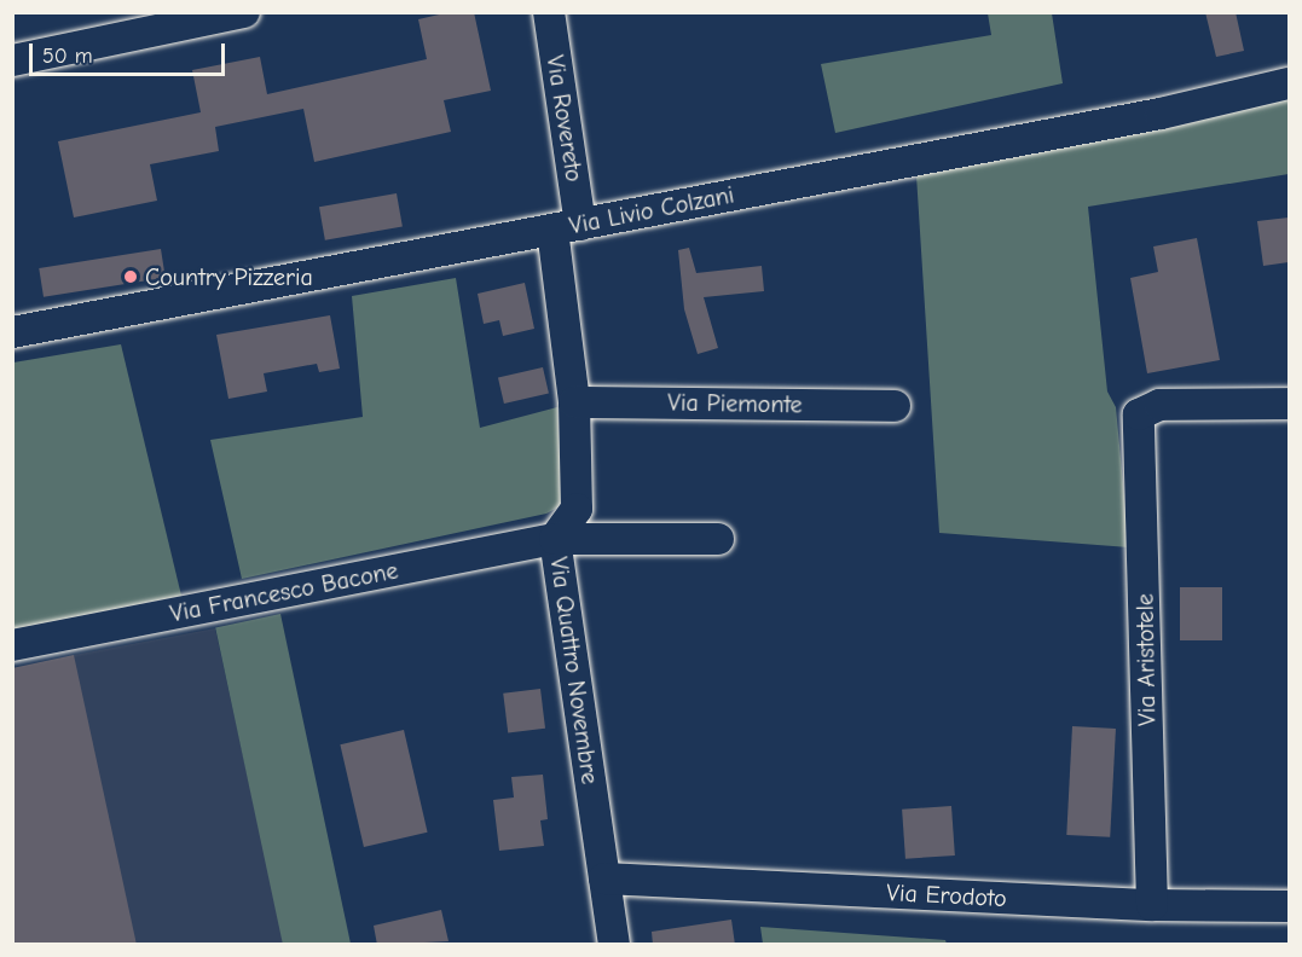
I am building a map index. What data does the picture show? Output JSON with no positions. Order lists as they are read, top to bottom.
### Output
{
  "streets": {
    "street": [
      "Via Rovereto",
      "Via Livio Colzani",
      "Via Piemonte",
      "Via Francesco Bacone",
      "Via Aristotele",
      "Via Quattro Novembre",
      "Via Erodoto"
    ]
  },
  "crossings": [
    ["Via Rovereto", "Via Livio Colzani"],
    ["Via Rovereto", "Via Quattro Novembre"],
    ["Via Livio Colzani", "Via Quattro Novembre"],
    ["Via Piemonte", "Via Quattro Novembre"],
    ["Via Francesco Bacone", "Via Quattro Novembre"],
    ["Via Aristotele", "Via Erodoto"],
    ["Via Quattro Novembre", "Via Erodoto"]
  ],
  "places": ["Country Pizzeria"],
  "scale_bar": "50 m"
}
